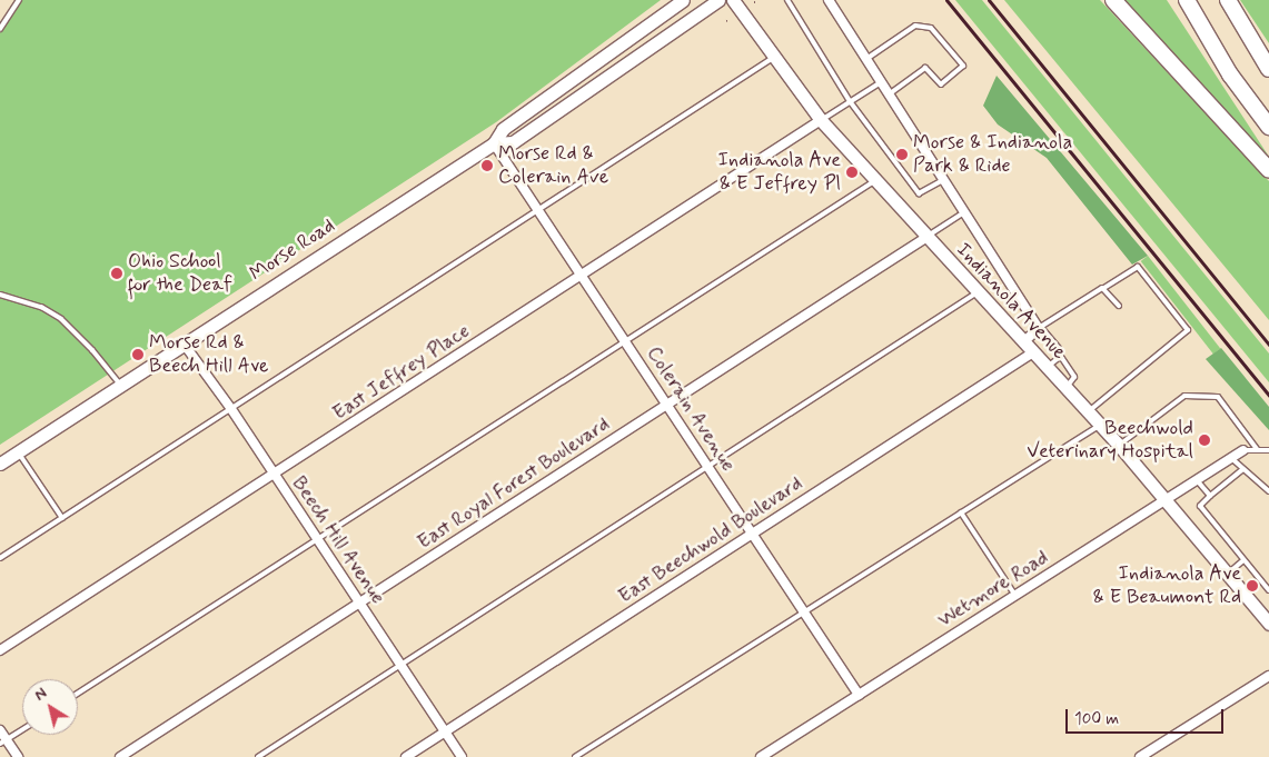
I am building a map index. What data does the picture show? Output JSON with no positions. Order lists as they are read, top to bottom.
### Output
{
  "streets": {
    "main road": ["Morse Road", "Indianola Avenue"],
    "street": [
      "East Jeffrey Place",
      "Colerain Avenue",
      "East Royal Forest Boulevard",
      "Beech Hill Avenue",
      "East Beechwold Boulevard",
      "Wetmore Road"
    ]
  },
  "crossings": [
    ["Morse Road", "Colerain Avenue"],
    ["Morse Road", "Beech Hill Avenue"],
    ["Indianola Avenue", "East Jeffrey Place"],
    ["Indianola Avenue", "East Royal Forest Boulevard"],
    ["Indianola Avenue", "East Beechwold Boulevard"],
    ["Indianola Avenue", "Wetmore Road"],
    ["East Jeffrey Place", "Colerain Avenue"],
    ["East Jeffrey Place", "Beech Hill Avenue"],
    ["Colerain Avenue", "East Royal Forest Boulevard"],
    ["Colerain Avenue", "East Beechwold Boulevard"],
    ["Colerain Avenue", "Wetmore Road"],
    ["East Royal Forest Boulevard", "Beech Hill Avenue"],
    ["Beech Hill Avenue", "East Beechwold Boulevard"]
  ],
  "places": [
    "Morse & Indianola Park & Ride",
    "Morse Rd & Colerain Ave",
    "Indianola Ave & E Jeffrey Pl",
    "Ohio School for the Deaf",
    "Morse Rd & Beech Hill Ave",
    "Beechwold Veterinary Hospital",
    "Indianola Ave & E Beaumont Rd"
  ],
  "scale_bar": "100 m",
  "north": "top left"
}
